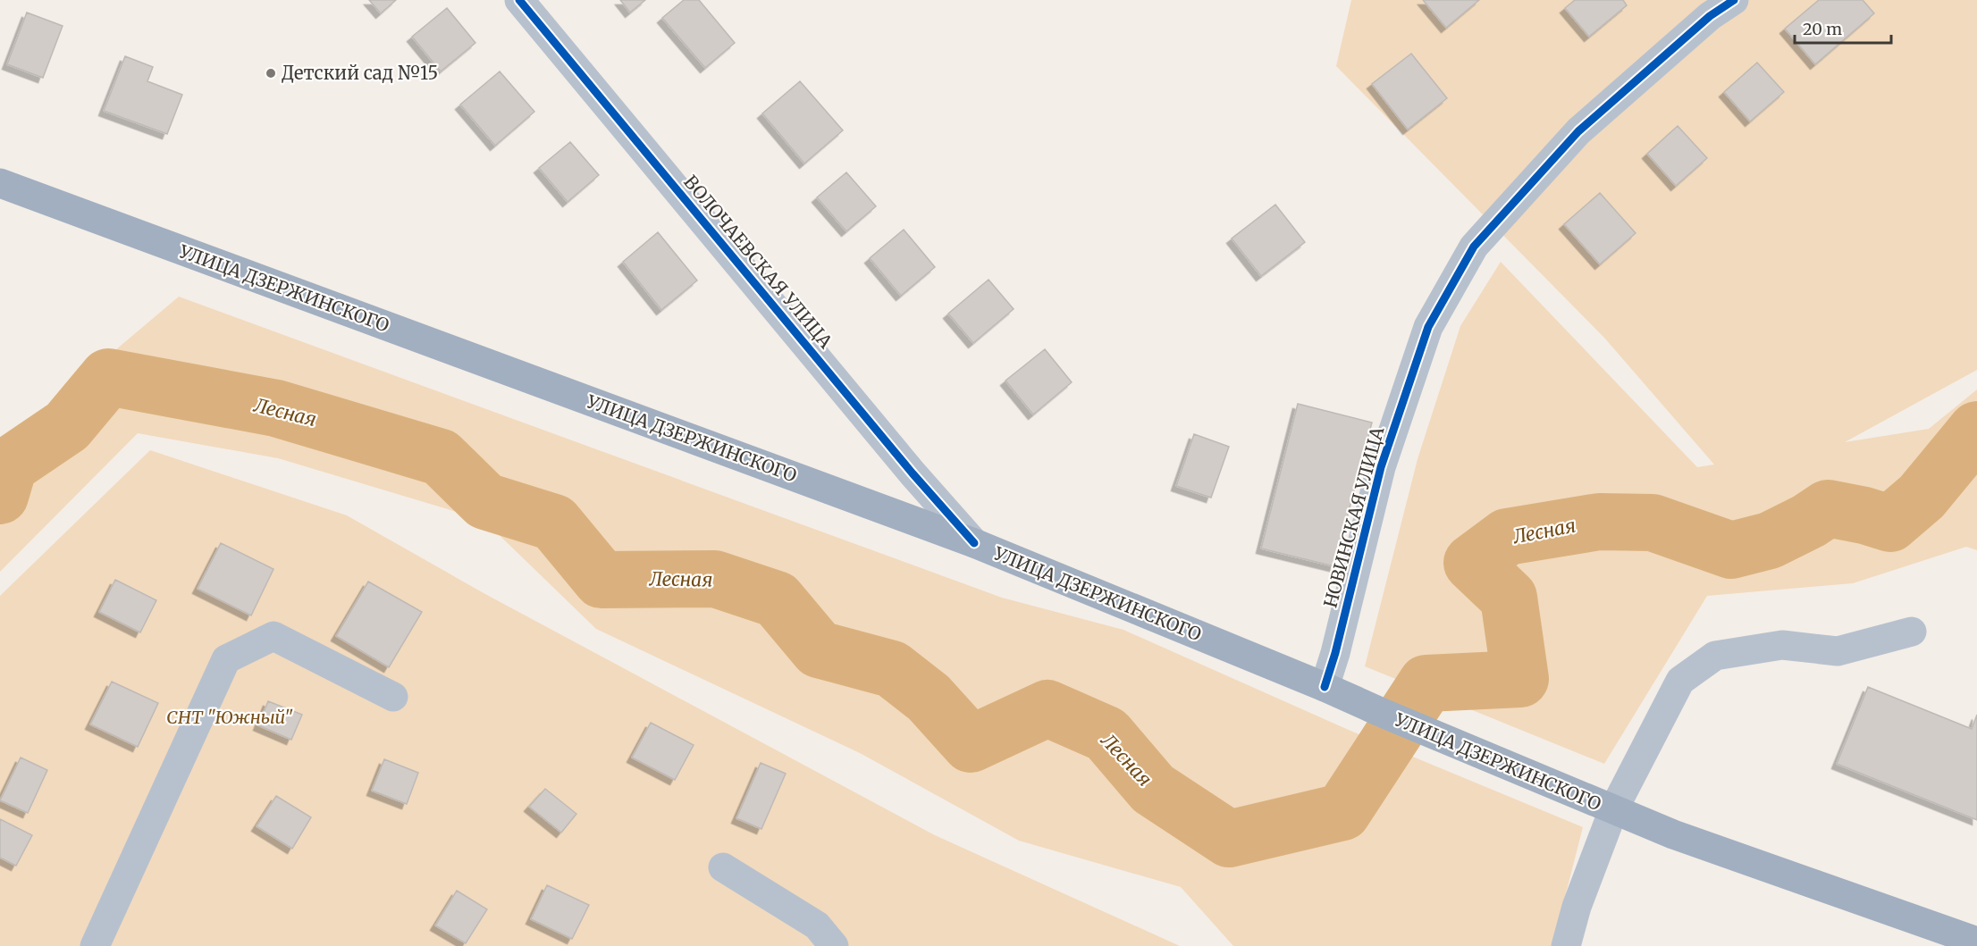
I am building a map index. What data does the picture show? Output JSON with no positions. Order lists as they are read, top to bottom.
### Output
{
  "streets": {
    "main road": ["УЛИЦА ДЗЕРЖИНСКОГО"],
    "street": ["ВОЛОЧАЕВСКАЯ УЛИЦА", "НОВИНСКАЯ УЛИЦА"]
  },
  "crossings": [
    ["ВОЛОЧАЕВСКАЯ УЛИЦА", "УЛИЦА ДЗЕРЖИНСКОГО"],
    ["УЛИЦА ДЗЕРЖИНСКОГО", "НОВИНСКАЯ УЛИЦА"]
  ],
  "water": ["Лесная"],
  "parks": ["СНТ \"Южный\""],
  "places": ["Детский сад №15"],
  "scale_bar": "20 m"
}
